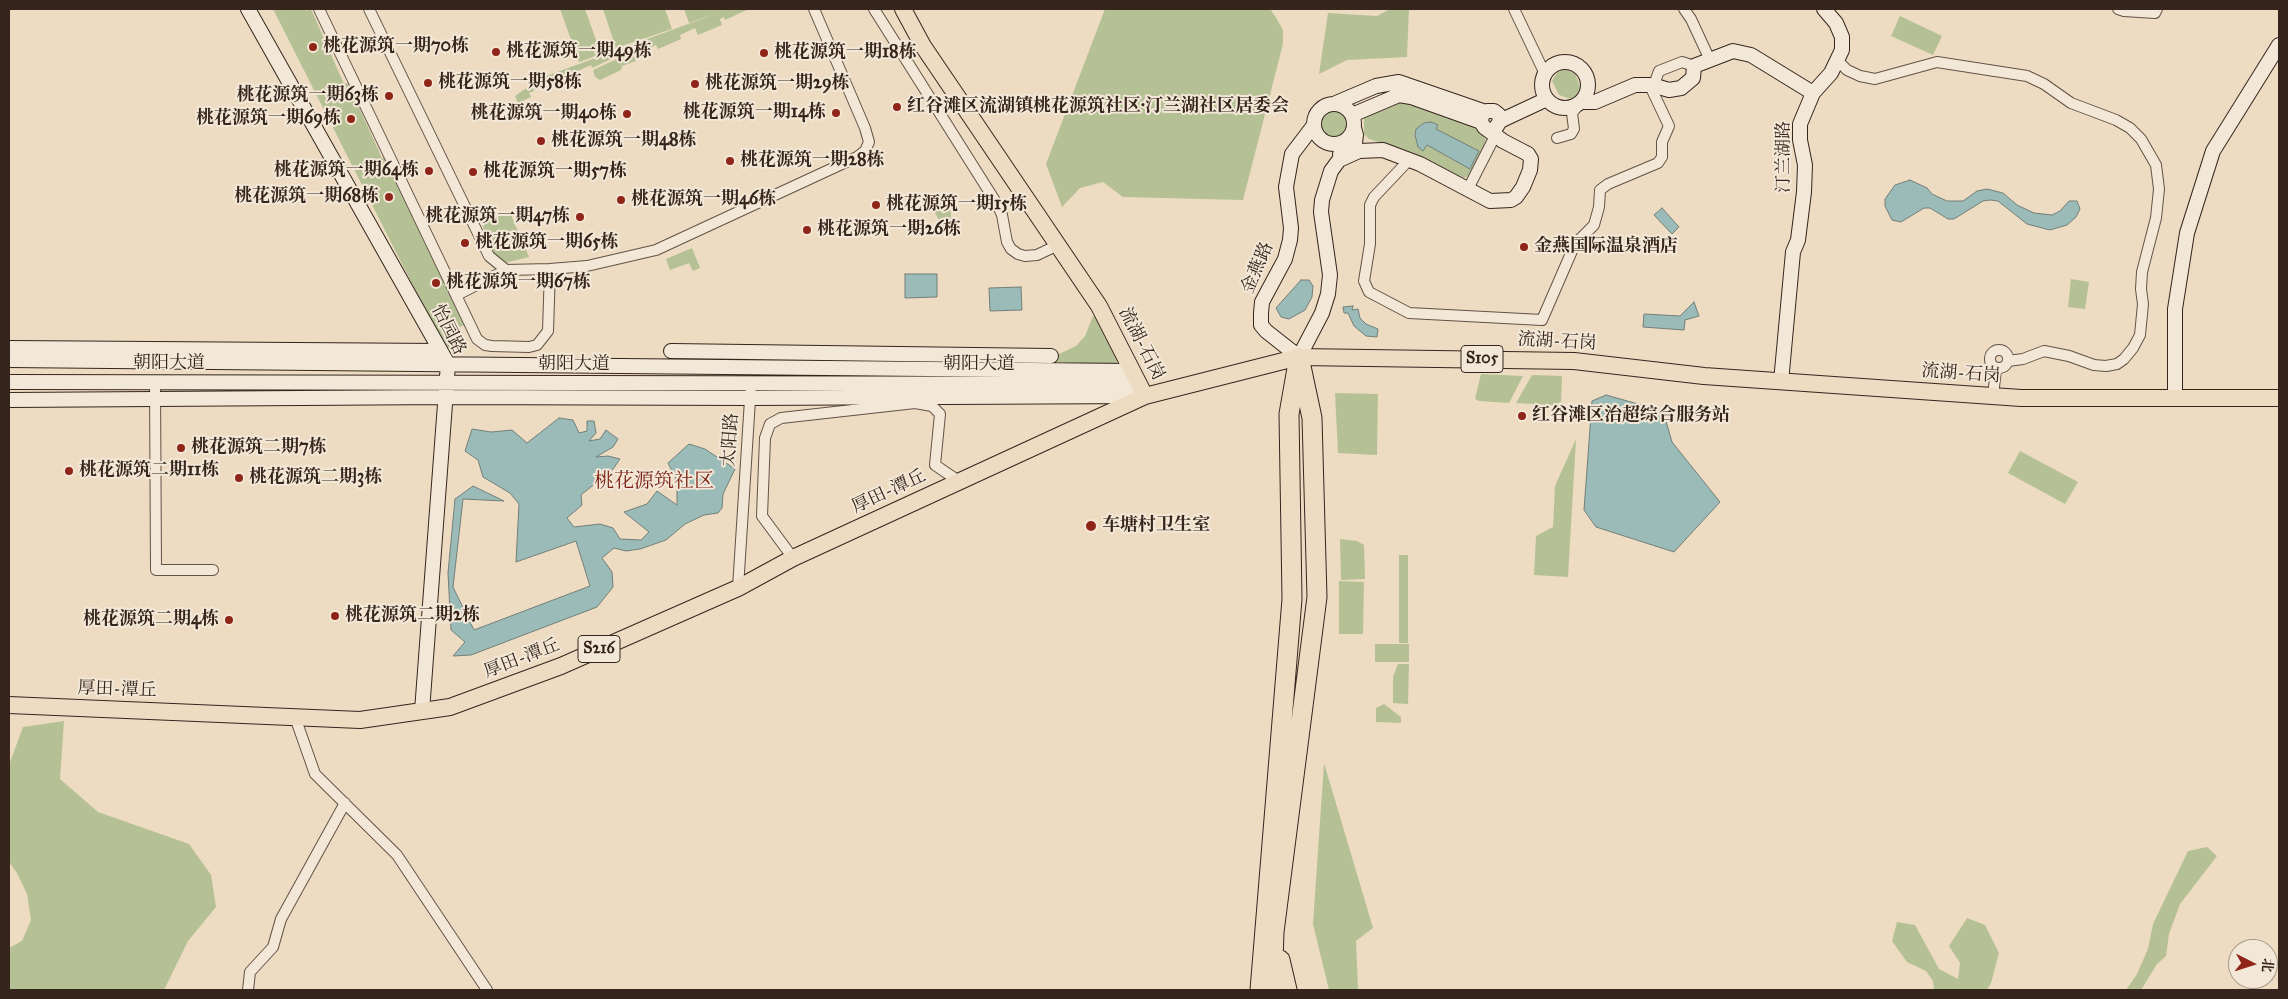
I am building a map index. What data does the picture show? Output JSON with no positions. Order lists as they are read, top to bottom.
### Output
{
  "streets": {
    "main road": [
      "流湖-石岗",
      "S105",
      "厚田-潭丘",
      "S216"
    ],
    "street": [
      "汀兰湖路",
      "金燕路",
      "怡园路",
      "朝阳大道",
      "太阳路"
    ]
  },
  "crossings": [
    ["汀兰湖路", "流湖-石岗"],
    ["金燕路", "流湖-石岗"],
    ["怡园路", "朝阳大道"],
    ["怡园路", "厚田-潭丘"],
    ["流湖-石岗", "朝阳大道"],
    ["流湖-石岗", "厚田-潭丘"],
    ["朝阳大道", "太阳路"],
    ["朝阳大道", "厚田-潭丘"],
    ["太阳路", "厚田-潭丘"]
  ],
  "districts": ["桃花源筑社区"],
  "places": [
    "桃花源筑一期70栋",
    "桃花源筑一期49栋",
    "桃花源筑一期18栋",
    "桃花源筑一期58栋",
    "桃花源筑一期29栋",
    "桃花源筑一期63栋",
    "红谷滩区流湖镇桃花源筑社区·汀兰湖社区居委会",
    "桃花源筑一期14栋",
    "桃花源筑一期40栋",
    "桃花源筑一期69栋",
    "桃花源筑一期48栋",
    "桃花源筑一期28栋",
    "桃花源筑一期64栋",
    "桃花源筑一期57栋",
    "桃花源筑一期68栋",
    "桃花源筑一期46栋",
    "桃花源筑一期15栋",
    "桃花源筑一期47栋",
    "桃花源筑一期26栋",
    "桃花源筑一期65栋",
    "金燕国际温泉酒店",
    "桃花源筑一期67栋",
    "红谷滩区治超综合服务站",
    "桃花源筑二期7栋",
    "桃花源筑二期11栋",
    "桃花源筑二期3栋",
    "车塘村卫生室",
    "桃花源筑二期2栋",
    "桃花源筑二期4栋"
  ],
  "north": "right"
}
